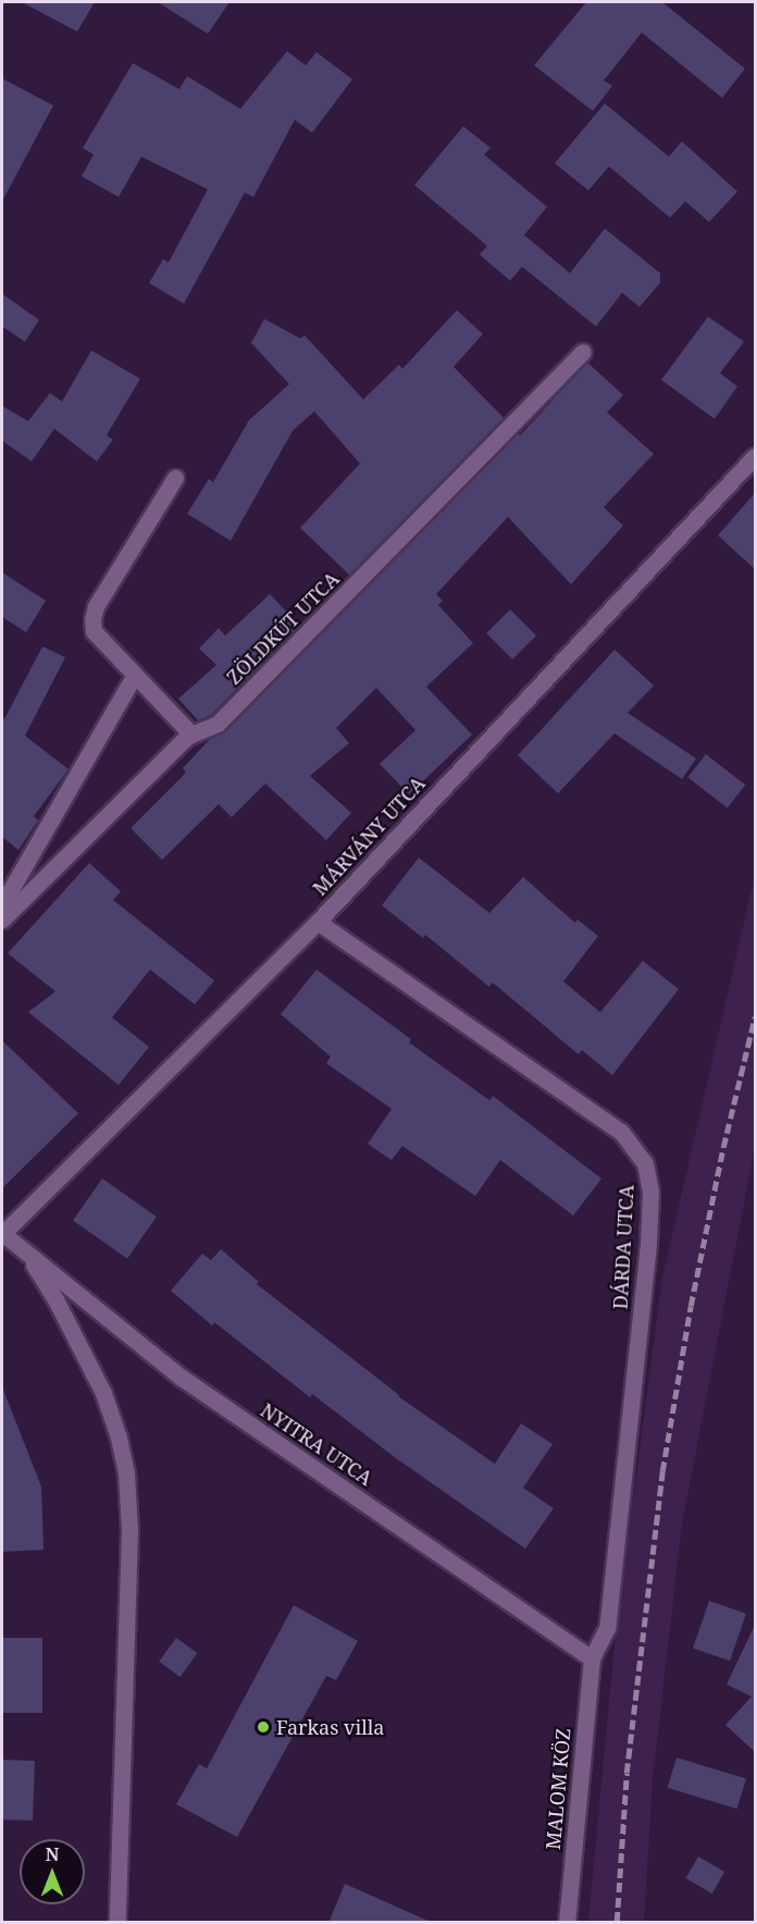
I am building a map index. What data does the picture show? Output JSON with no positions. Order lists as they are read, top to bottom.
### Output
{
  "streets": {
    "street": [
      "ZÖLDKÚT UTCA",
      "MÁRVÁNY UTCA",
      "DÁRDA UTCA",
      "NYITRA UTCA",
      "MALOM KÖZ"
    ]
  },
  "crossings": [
    ["MÁRVÁNY UTCA", "DÁRDA UTCA"],
    ["MÁRVÁNY UTCA", "NYITRA UTCA"],
    ["DÁRDA UTCA", "NYITRA UTCA"],
    ["DÁRDA UTCA", "MALOM KÖZ"],
    ["NYITRA UTCA", "MALOM KÖZ"]
  ],
  "places": ["Farkas villa"],
  "north": "top"
}
